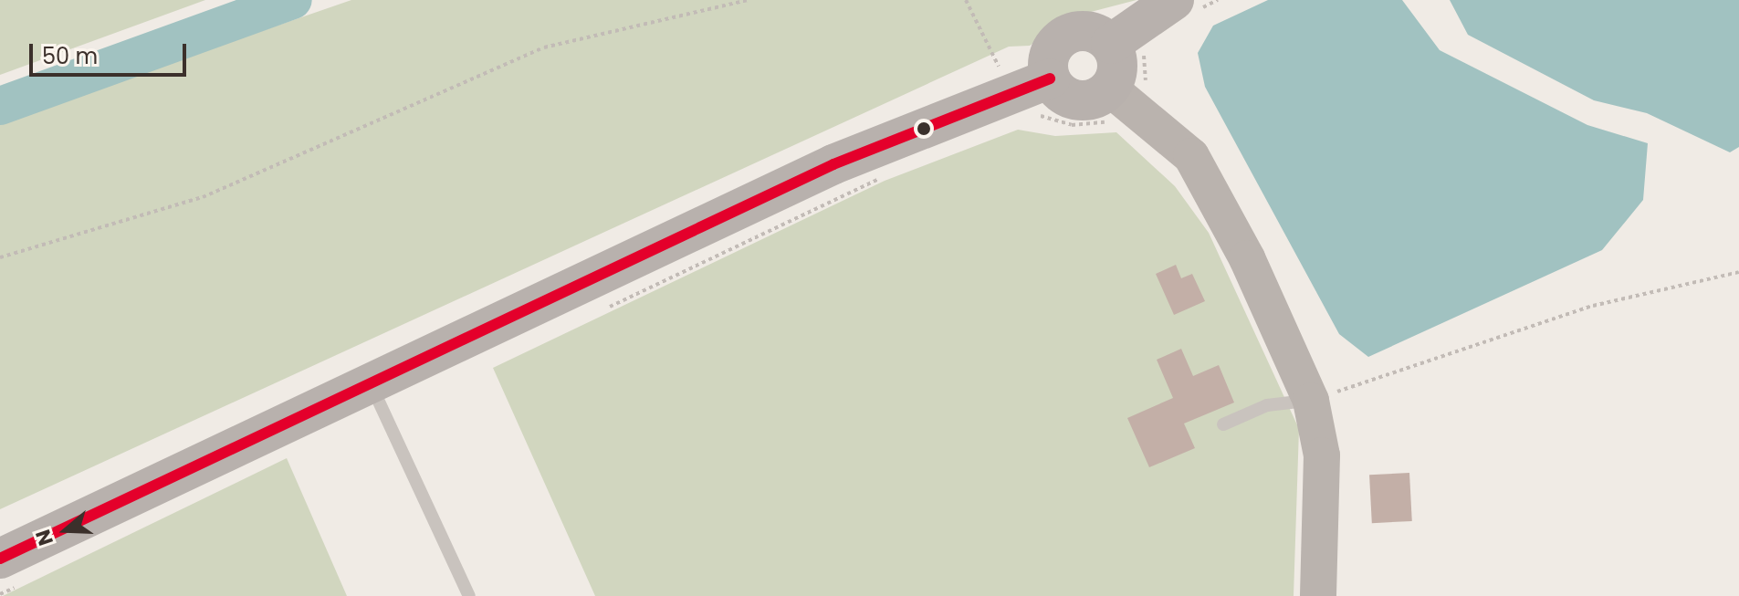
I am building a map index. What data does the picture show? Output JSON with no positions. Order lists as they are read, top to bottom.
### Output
{
  "scale_bar": "50 m",
  "north": "left"
}
